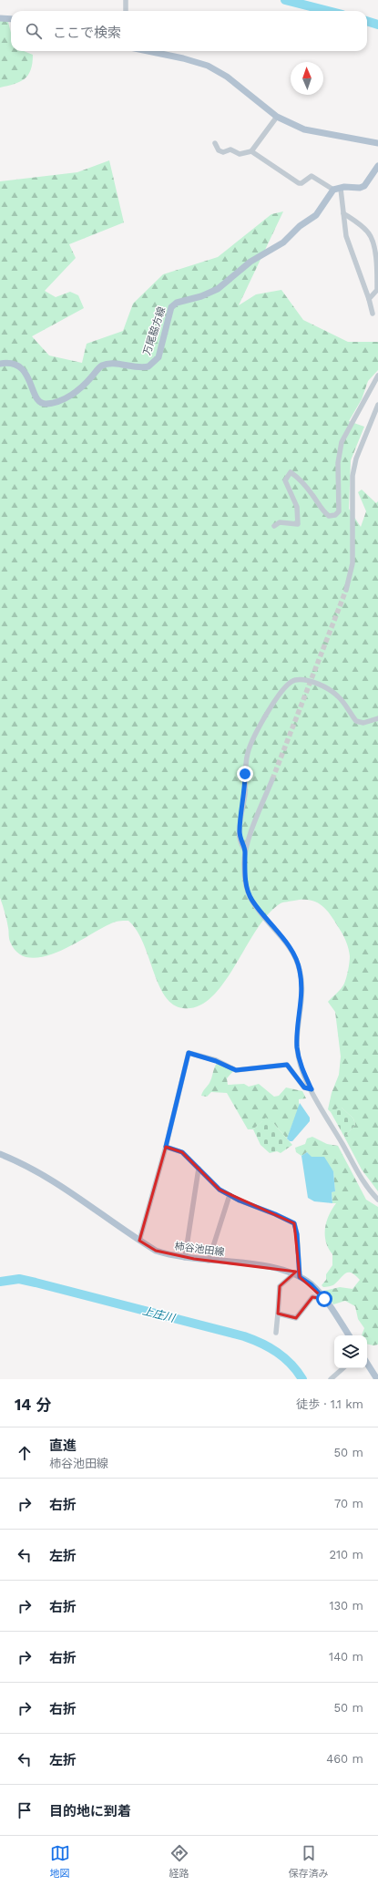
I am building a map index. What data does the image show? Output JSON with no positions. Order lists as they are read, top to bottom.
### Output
{
  "streets": {
    "main road": ["万尾脇方線", "柿谷池田線"]
  },
  "water": ["上庄川"],
  "north": "top",
  "page": {
    "search": "ここで検索",
    "heading": ["14 分", "徒歩 · 1.1 km"],
    "list": [
      ["直進", "柿谷池田線", "50 m"],
      ["右折", "70 m"],
      ["左折", "210 m"],
      ["右折", "130 m"],
      ["右折", "140 m"],
      ["右折", "50 m"],
      ["左折", "460 m"],
      "目的地に到着"
    ],
    "nav": ["地図", "経路", "保存済み"]
  }
}
